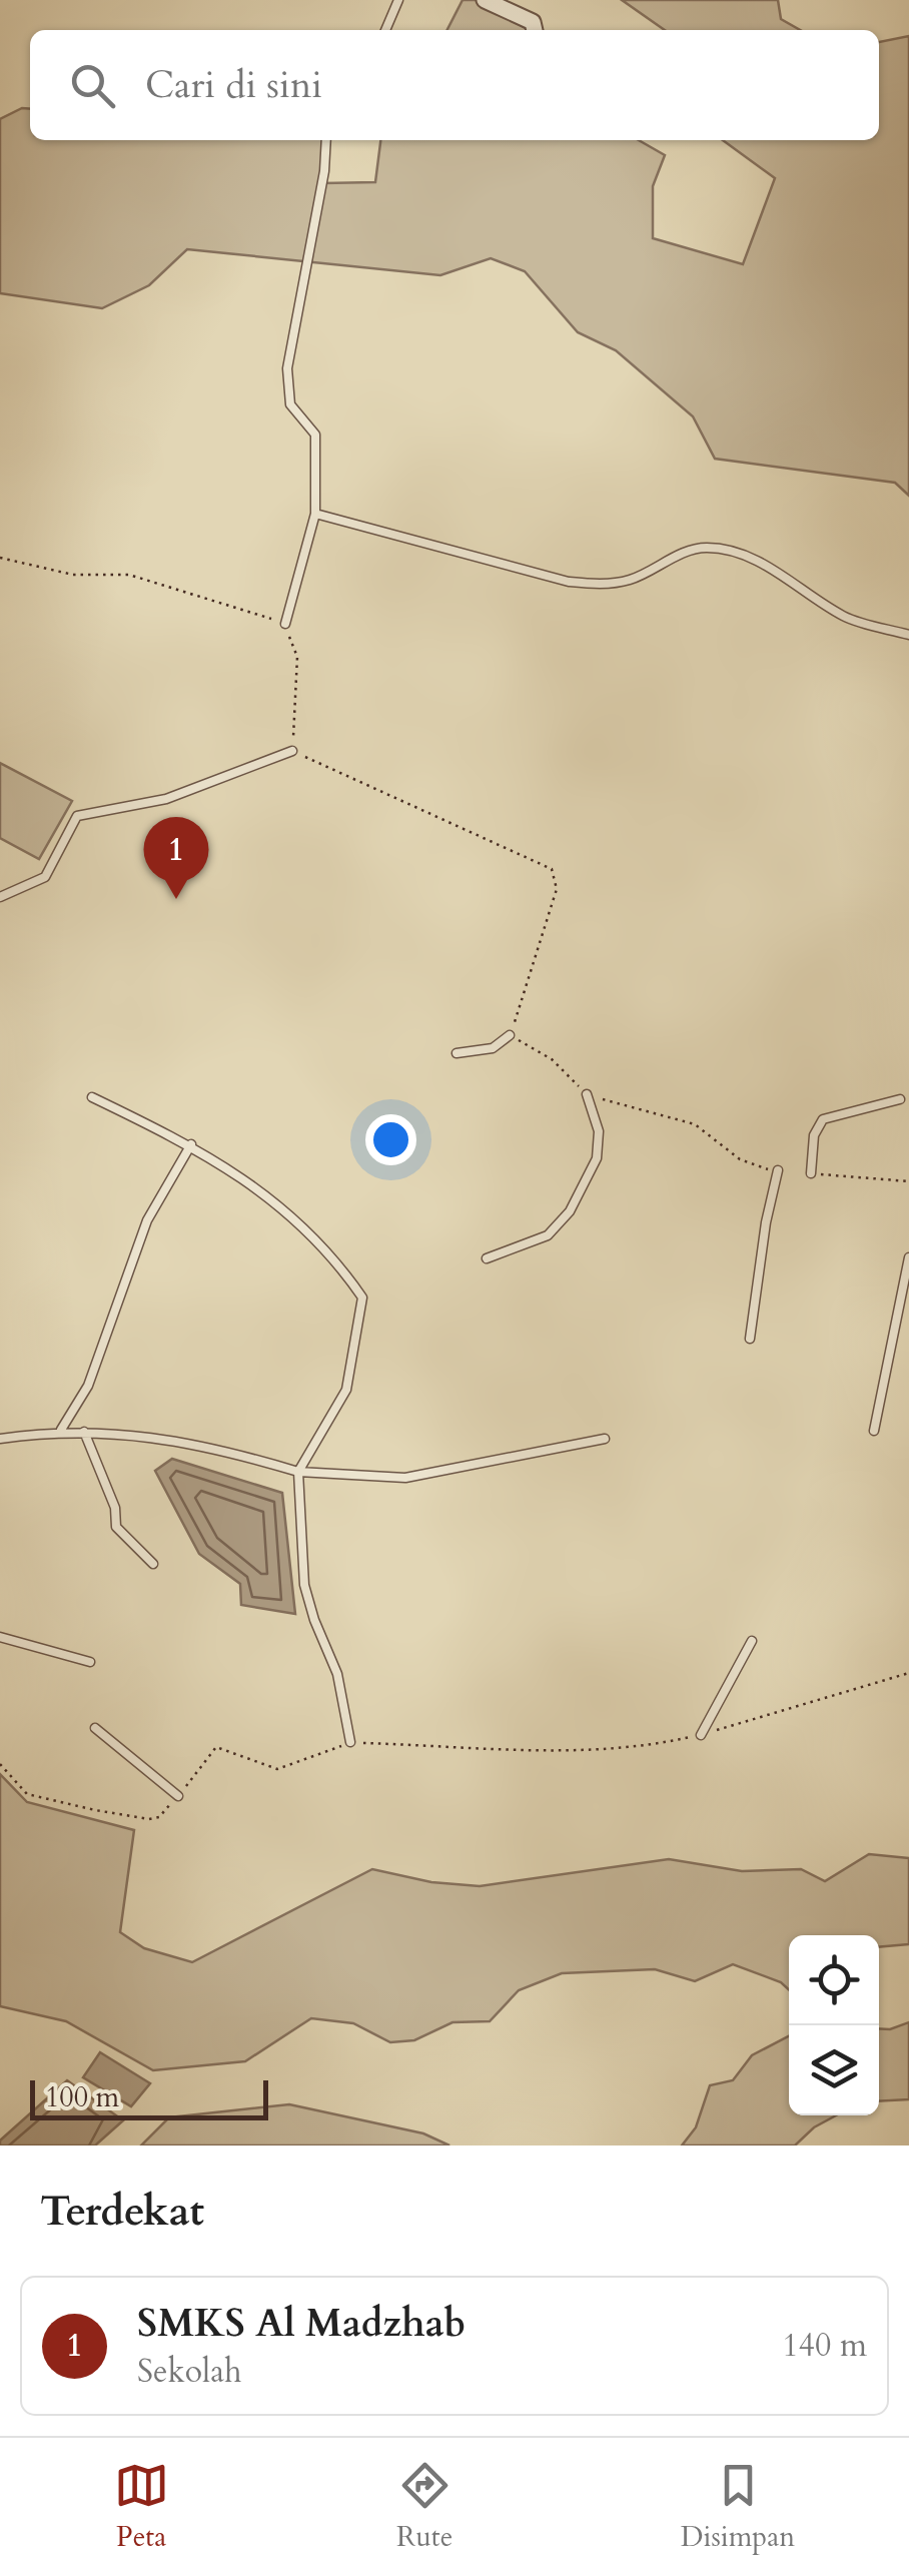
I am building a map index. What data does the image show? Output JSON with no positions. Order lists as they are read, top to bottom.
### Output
{
  "scale_bar": "100 m",
  "page": {
    "search": "Cari di sini",
    "pins": "1",
    "scale": "100 m",
    "heading": "Terdekat",
    "list": [
      {
        "mark": "1",
        "name": "SMKS Al Madzhab",
        "note": "Sekolah",
        "value": "140 m"
      }
    ],
    "nav": ["Peta", "Rute", "Disimpan"]
  }
}
